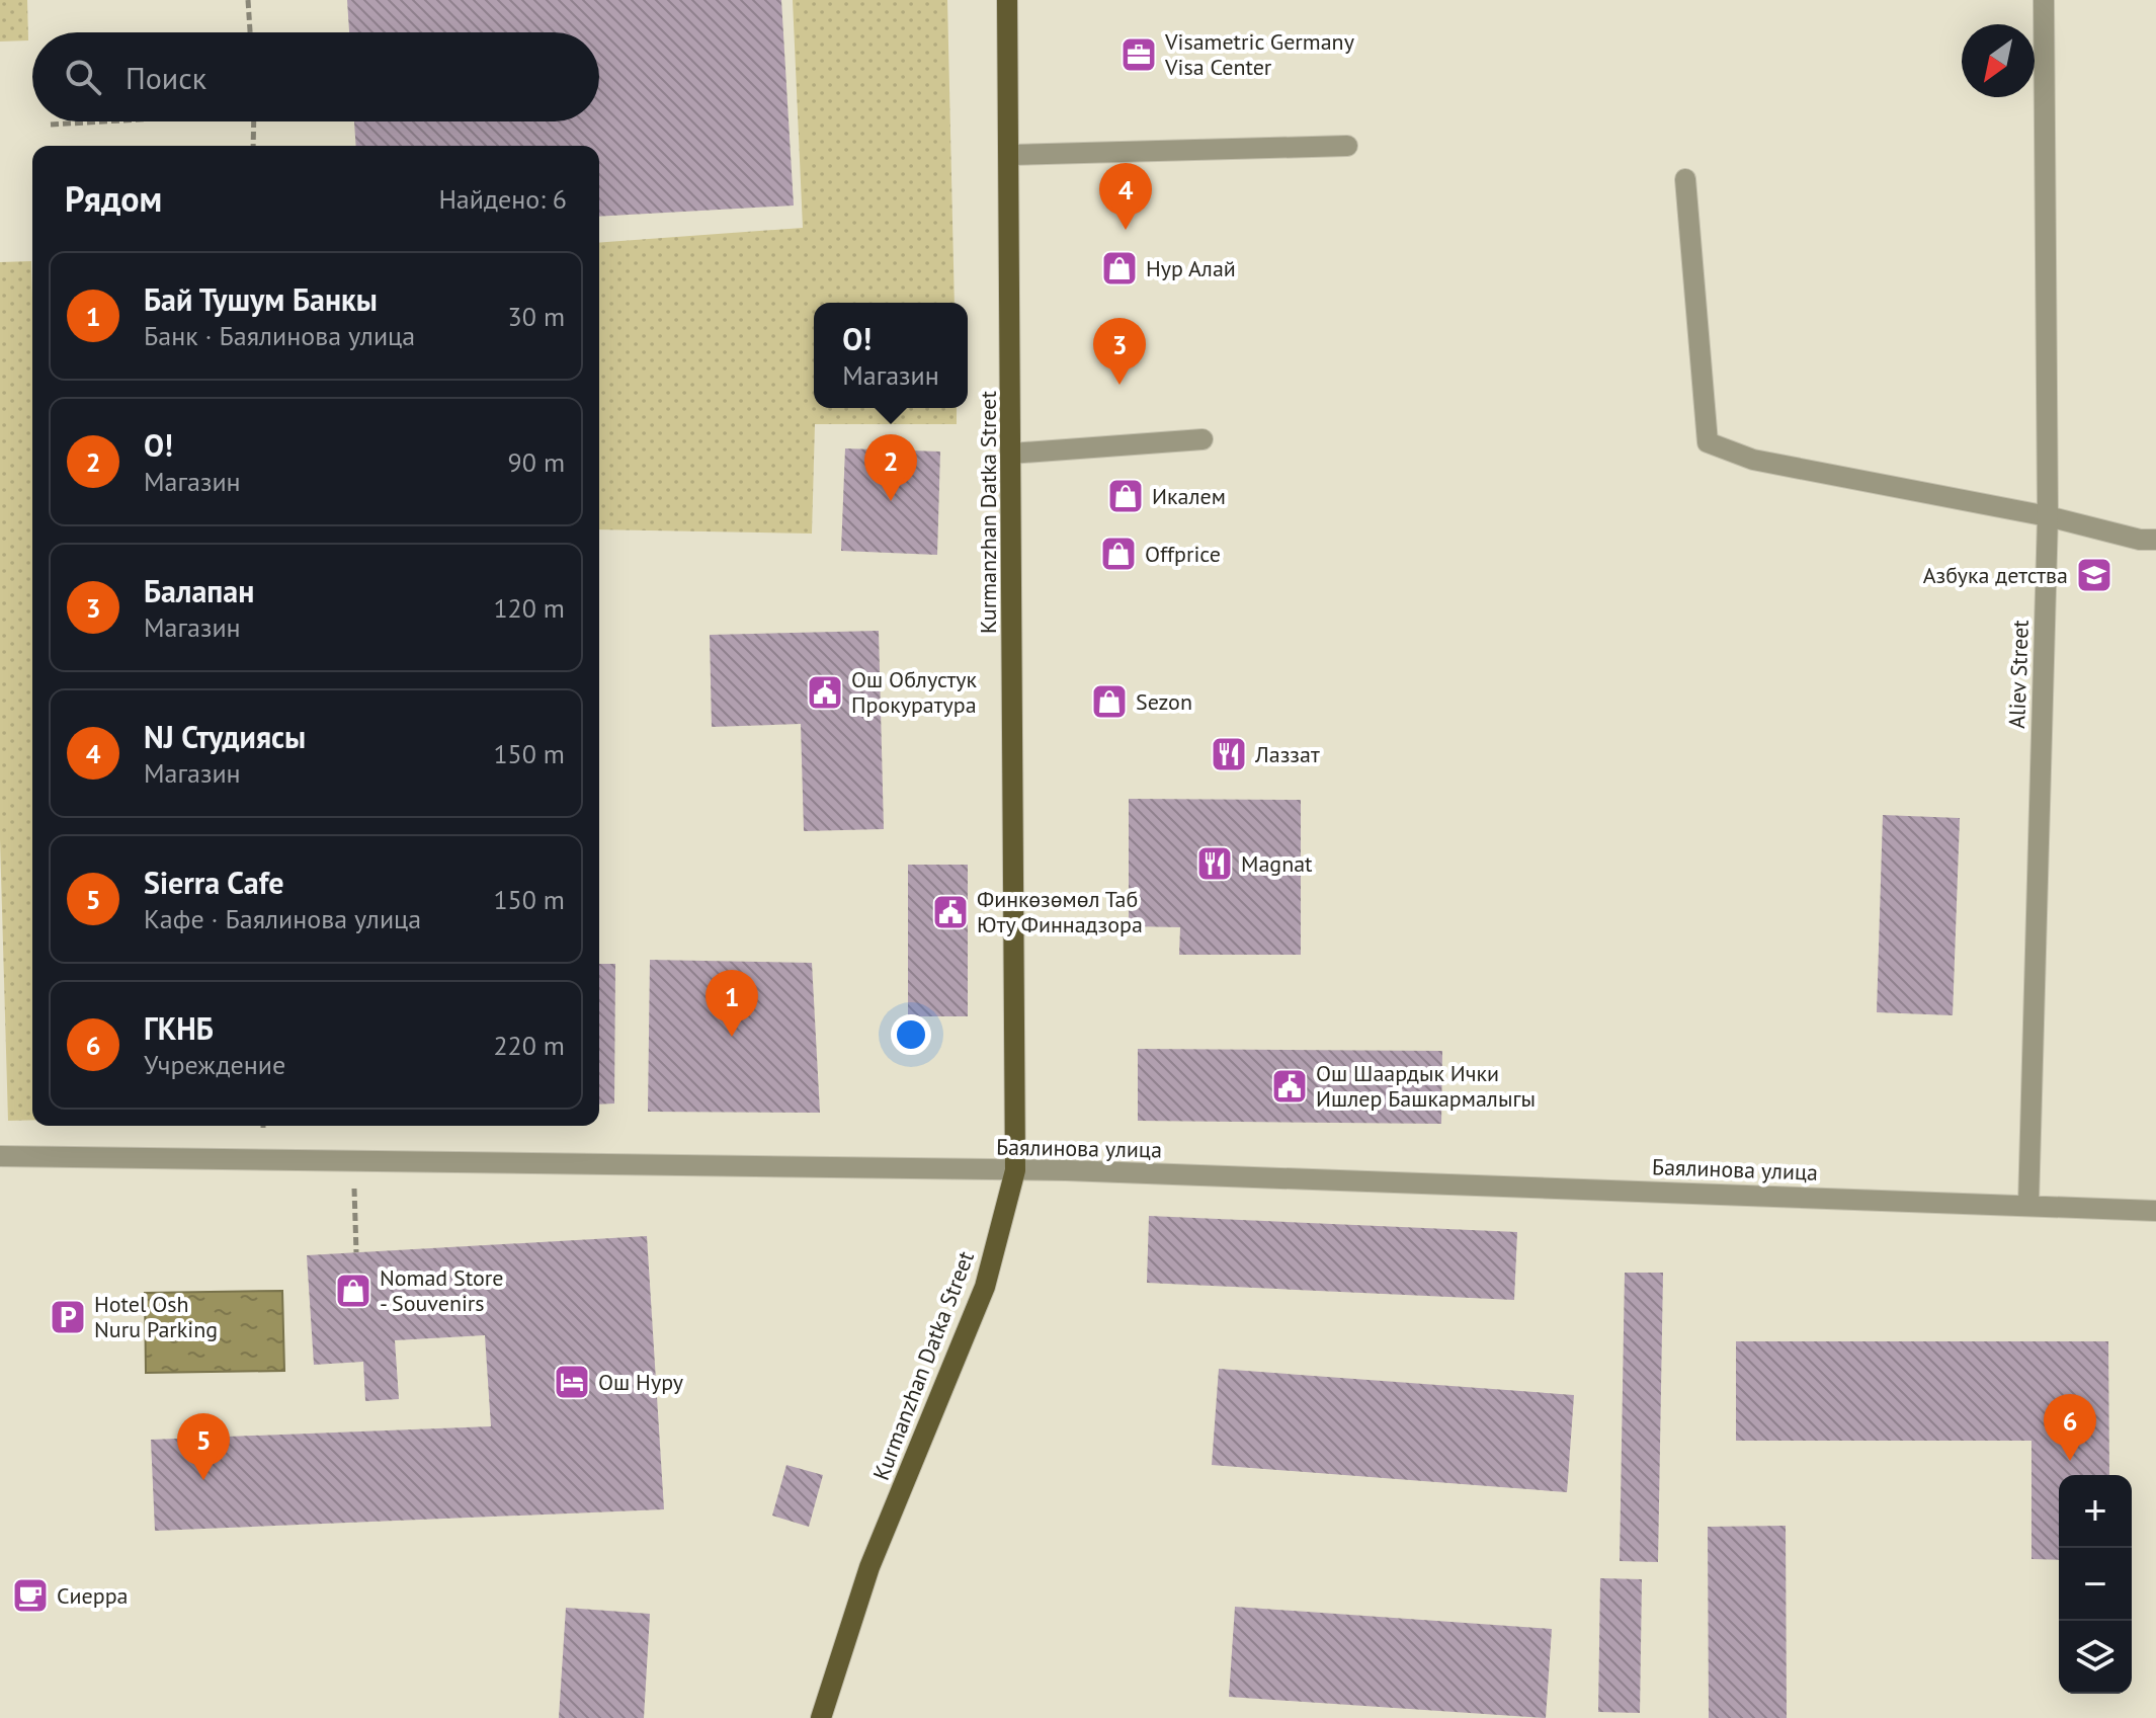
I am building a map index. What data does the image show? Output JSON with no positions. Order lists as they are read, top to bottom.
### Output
{
  "streets": {
    "main road": ["Kurmanzhan Datka Street"],
    "street": ["Aliev Street", "Баялинова улица"]
  },
  "crossings": [
    ["Kurmanzhan Datka Street", "Баялинова улица"],
    ["Aliev Street", "Баялинова улица"]
  ],
  "places": {
    "office": ["Visametric Germany Visa Center"],
    "shop": [
      "Нур Алай",
      "Икалем",
      "Offprice",
      "Sezon",
      "Nomad Store - Souvenirs"
    ],
    "school or university": ["Азбука детства"],
    "public building": ["Ош Облустук Прокуратура", "Финкөзөмөл Таб Юту Финнадзора", "Ош Шаардык Ички Ишлер Башкармалыгы"],
    "restaurant": ["Лаззат", "Magnat"],
    "parking": ["Hotel Osh Nuru Parking"],
    "hotel": ["Ош Нуру"],
    "cafe": ["Сиерра"]
  },
  "north": "bottom left",
  "page": {
    "search": "Поиск",
    "heading": ["Рядом", "Найдено: 6"],
    "pins": [
      "4",
      "3",
      "2",
      "1",
      "6",
      "5"
    ],
    "list": [
      {
        "mark": "1",
        "name": "Бай Тушум Банкы",
        "note": "Банк · Баялинова улица",
        "value": "30 m"
      },
      {
        "mark": "2",
        "name": "О!",
        "note": "Магазин",
        "value": "90 m"
      },
      {
        "mark": "3",
        "name": "Балапан",
        "note": "Магазин",
        "value": "120 m"
      },
      {
        "mark": "4",
        "name": "NJ Студиясы",
        "note": "Магазин",
        "value": "150 m"
      },
      {
        "mark": "5",
        "name": "Sierra Cafe",
        "note": "Кафе · Баялинова улица",
        "value": "150 m"
      },
      {
        "mark": "6",
        "name": "ГКНБ",
        "note": "Учреждение",
        "value": "220 m"
      }
    ],
    "popup": ["О!", "Магазин"],
    "map_buttons": ["+", "−"]
  }
}
